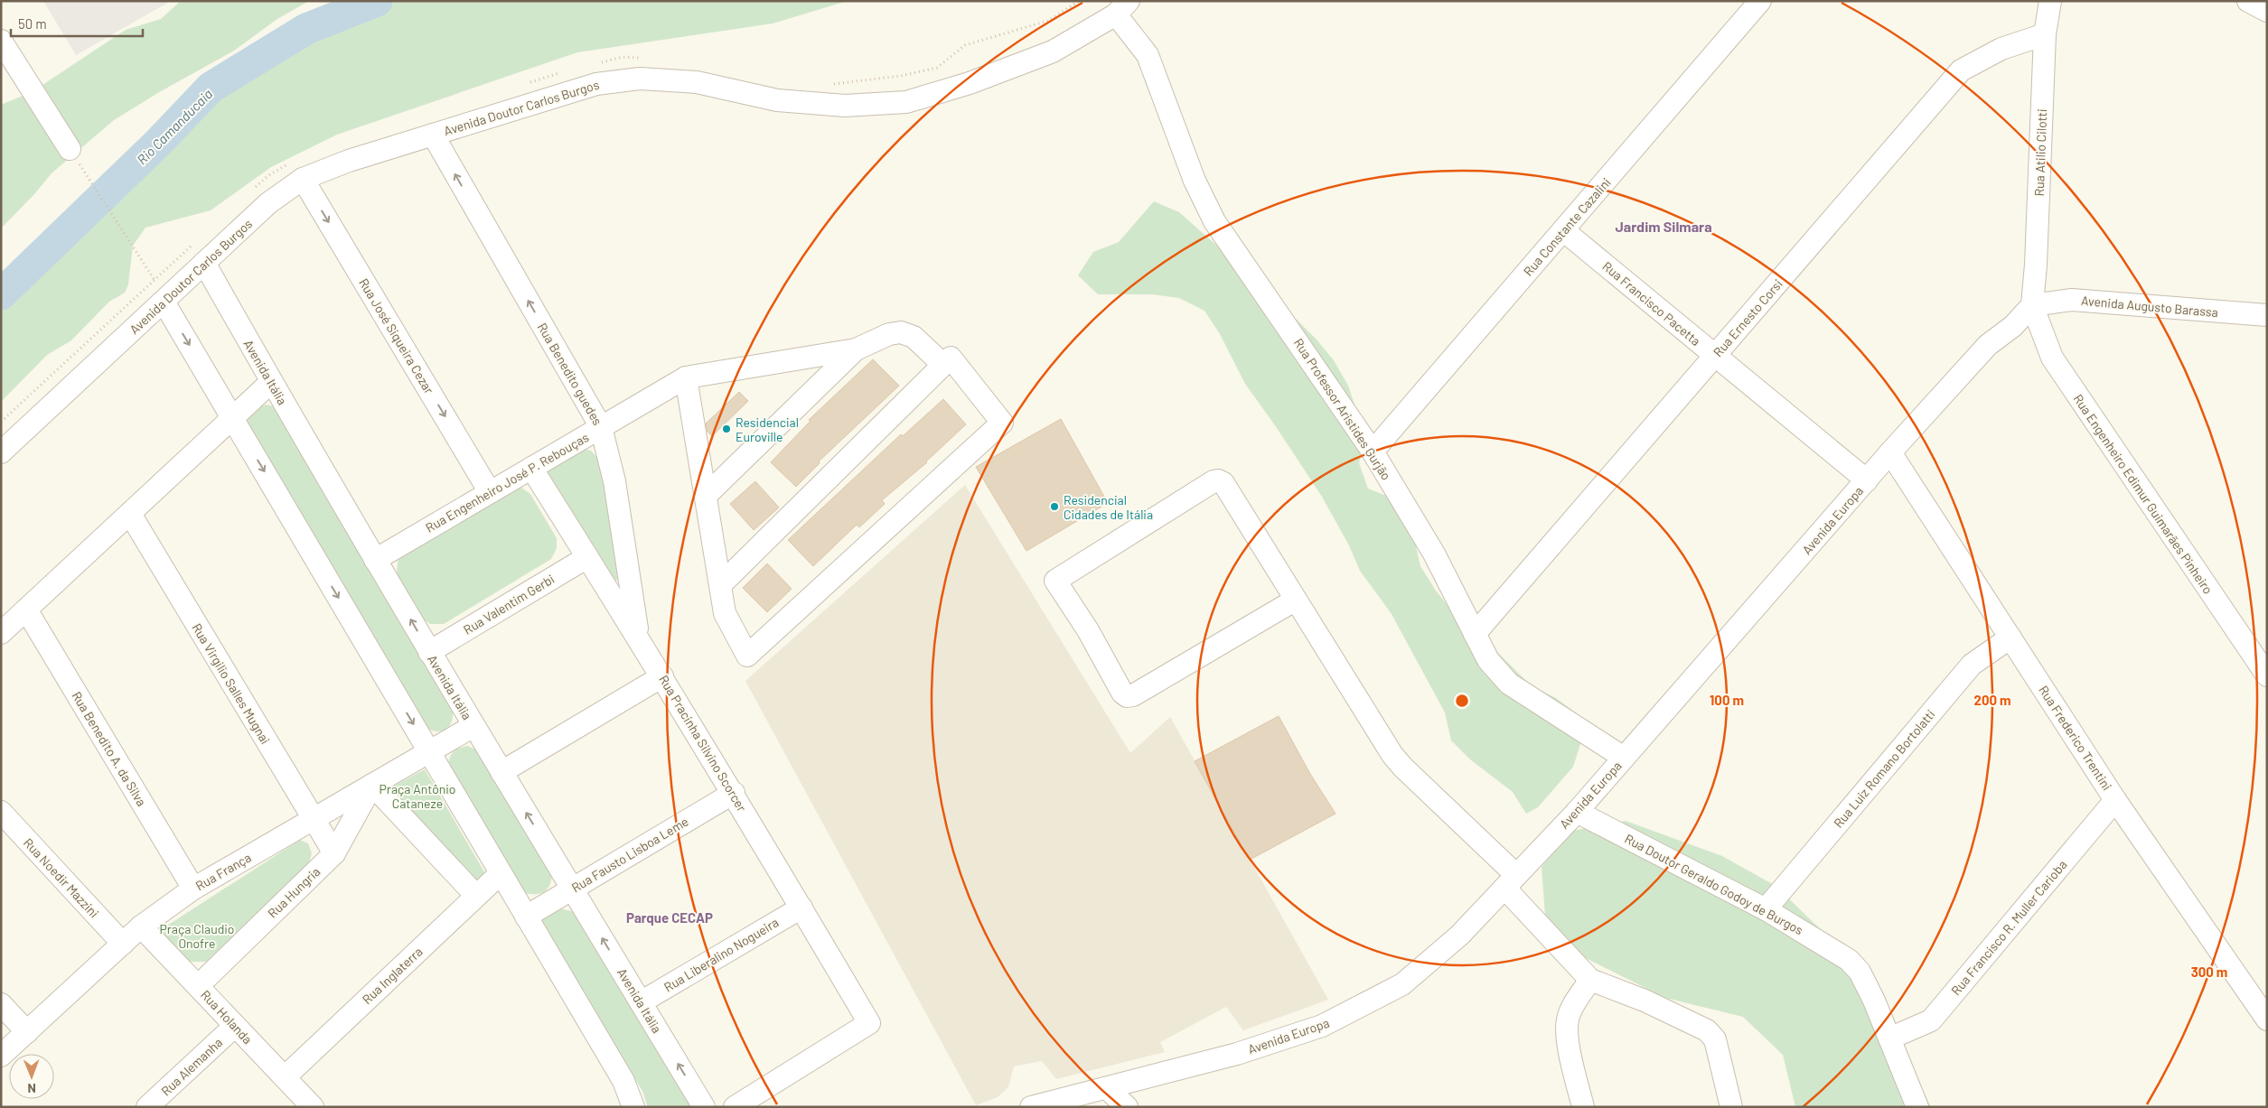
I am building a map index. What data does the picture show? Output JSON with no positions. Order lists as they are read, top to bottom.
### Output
{
  "streets": {
    "street": [
      "Avenida Doutor Carlos Burgos",
      "Rua Atilio Cilotti",
      "Rua Constante Cazalini",
      "Rua Francisco Pacetta",
      "Avenida Augusto Barassa",
      "Rua Ernesto Corsi",
      "Rua José Siqueira Cezar",
      "Avenida Itália",
      "Rua Benedito guedes",
      "Rua Professor Aristides Gurjão",
      "Rua Engenheiro José P. Rebouças",
      "Rua Engenheiro Edimur Guimarães Pinheiro",
      "Avenida Europa",
      "Rua Valentim Gerbi",
      "Rua Virgilio Salles Mugnai",
      "Rua Frederico Trentini",
      "Rua Pracinha Silvino Scorcer",
      "Rua Benedito A. da Silva",
      "Rua Luiz Romano Bortolatti",
      "Rua Fausto Lisboa Leme",
      "Rua França",
      "Rua Noedir Mazzini",
      "Rua Doutor Geraldo Godoy de Burgos",
      "Rua Hungria",
      "Rua Francisco R. Muller Carioba",
      "Rua Liberalino Nogueira",
      "Rua Inglaterra",
      "Rua Holanda",
      "Rua Alemanha"
    ]
  },
  "crossings": [
    ["Avenida Doutor Carlos Burgos", "Rua José Siqueira Cezar"],
    ["Avenida Doutor Carlos Burgos", "Avenida Itália"],
    ["Avenida Doutor Carlos Burgos", "Rua Benedito guedes"],
    ["Avenida Doutor Carlos Burgos", "Rua Professor Aristides Gurjão"],
    ["Rua Atilio Cilotti", "Avenida Augusto Barassa"],
    ["Rua Atilio Cilotti", "Rua Ernesto Corsi"],
    ["Rua Atilio Cilotti", "Rua Engenheiro Edimur Guimarães Pinheiro"],
    ["Rua Atilio Cilotti", "Avenida Europa"],
    ["Rua Constante Cazalini", "Rua Francisco Pacetta"],
    ["Rua Constante Cazalini", "Rua Professor Aristides Gurjão"],
    ["Rua Francisco Pacetta", "Rua Ernesto Corsi"],
    ["Rua Francisco Pacetta", "Avenida Europa"],
    ["Avenida Augusto Barassa", "Rua Engenheiro Edimur Guimarães Pinheiro"],
    ["Avenida Augusto Barassa", "Avenida Europa"],
    ["Rua Ernesto Corsi", "Rua Professor Aristides Gurjão"],
    ["Rua José Siqueira Cezar", "Rua Engenheiro José P. Rebouças"],
    ["Avenida Itália", "Rua Engenheiro José P. Rebouças"],
    ["Avenida Itália", "Rua Valentim Gerbi"],
    ["Avenida Itália", "Rua Fausto Lisboa Leme"],
    ["Avenida Itália", "Rua França"],
    ["Avenida Itália", "Rua Liberalino Nogueira"],
    ["Rua Benedito guedes", "Rua Engenheiro José P. Rebouças"],
    ["Rua Benedito guedes", "Rua Pracinha Silvino Scorcer"],
    ["Rua Professor Aristides Gurjão", "Avenida Europa"],
    ["Rua Engenheiro José P. Rebouças", "Rua Pracinha Silvino Scorcer"],
    ["Rua Engenheiro Edimur Guimarães Pinheiro", "Avenida Europa"],
    ["Avenida Europa", "Rua Frederico Trentini"],
    ["Avenida Europa", "Rua Doutor Geraldo Godoy de Burgos"],
    ["Rua Valentim Gerbi", "Rua Pracinha Silvino Scorcer"],
    ["Rua Virgilio Salles Mugnai", "Rua França"],
    ["Rua Virgilio Salles Mugnai", "Rua Hungria"],
    ["Rua Frederico Trentini", "Rua Luiz Romano Bortolatti"],
    ["Rua Frederico Trentini", "Rua Francisco R. Muller Carioba"],
    ["Rua Pracinha Silvino Scorcer", "Rua Fausto Lisboa Leme"],
    ["Rua Pracinha Silvino Scorcer", "Rua Liberalino Nogueira"],
    ["Rua Benedito A. da Silva", "Rua França"],
    ["Rua Luiz Romano Bortolatti", "Rua Doutor Geraldo Godoy de Burgos"],
    ["Rua França", "Rua Noedir Mazzini"],
    ["Rua França", "Rua Hungria"],
    ["Rua França", "Rua Holanda"],
    ["Rua Doutor Geraldo Godoy de Burgos", "Rua Francisco R. Muller Carioba"],
    ["Rua Hungria", "Rua Holanda"],
    ["Rua Inglaterra", "Rua Holanda"],
    ["Rua Holanda", "Rua Alemanha"]
  ],
  "one_way": ["Rua Benedito guedes"],
  "districts": ["Jardim Silmara", "Parque CECAP"],
  "water": ["Rio Camanducaia"],
  "parks": ["Praça Antônio Cataneze", "Praça Claudio Onofre"],
  "places": ["Residencial Euroville", "Residencial Cidades de Itália"],
  "scale_bar": "50 m",
  "north": "bottom",
  "rings": ["100 m", "200 m", "300 m"]
}
